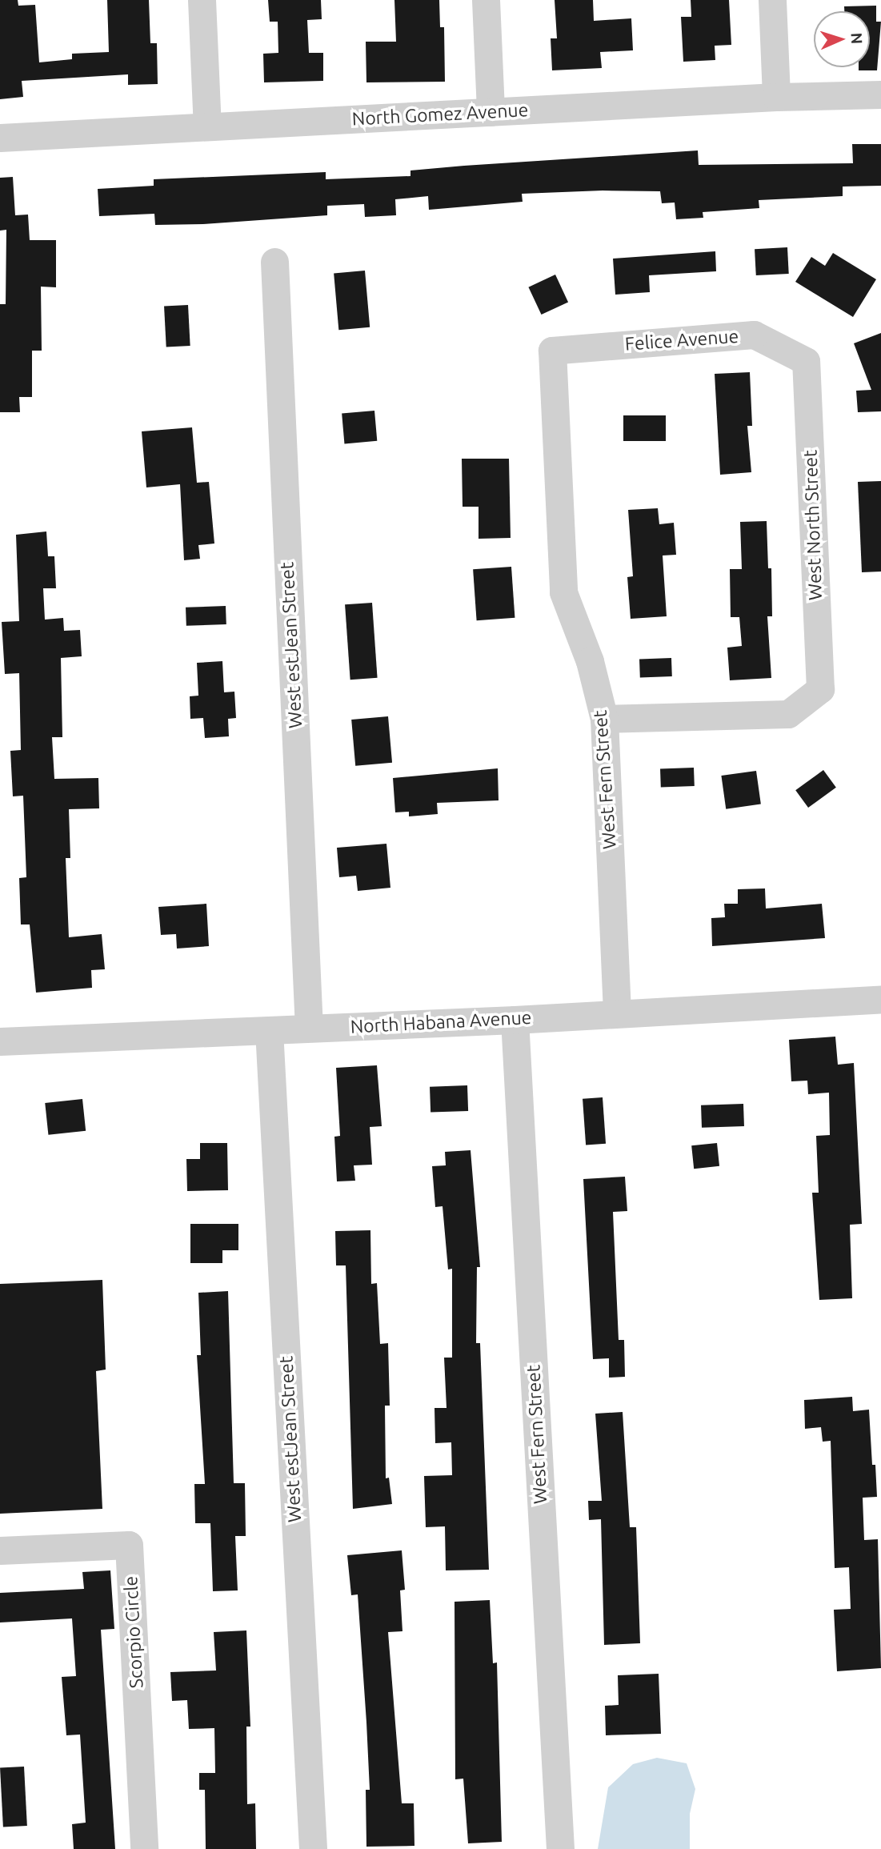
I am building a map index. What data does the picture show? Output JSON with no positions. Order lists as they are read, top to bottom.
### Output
{
  "streets": {
    "street": [
      "North Gomez Avenue",
      "Felice Avenue",
      "West North Street",
      "West estJean Street",
      "West Fern Street",
      "North Habana Avenue",
      "Scorpio Circle"
    ]
  },
  "crossings": [
    ["Felice Avenue", "West North Street"],
    ["Felice Avenue", "West Fern Street"],
    ["West North Street", "West Fern Street"],
    ["West estJean Street", "North Habana Avenue"],
    ["West Fern Street", "North Habana Avenue"]
  ],
  "north": "right"
}
